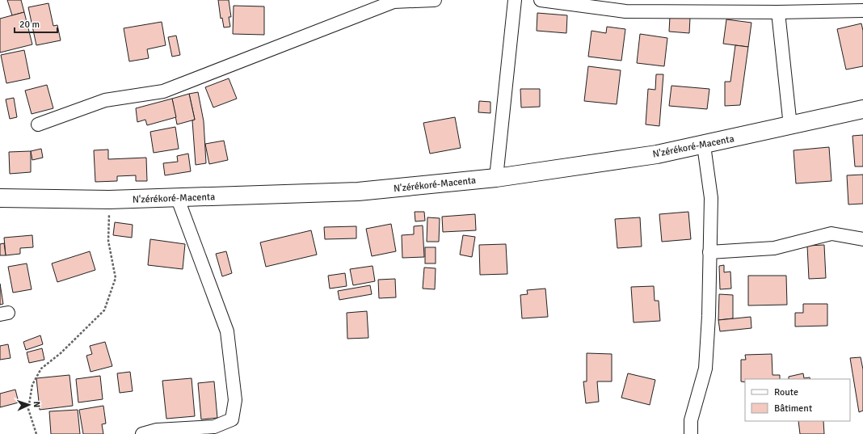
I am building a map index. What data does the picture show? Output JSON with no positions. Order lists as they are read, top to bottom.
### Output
{
  "streets": {
    "highway": ["N'zérékoré-Macenta"]
  },
  "legend": ["Route", "Bâtiment"],
  "scale_bar": "20 m",
  "north": "right"
}
